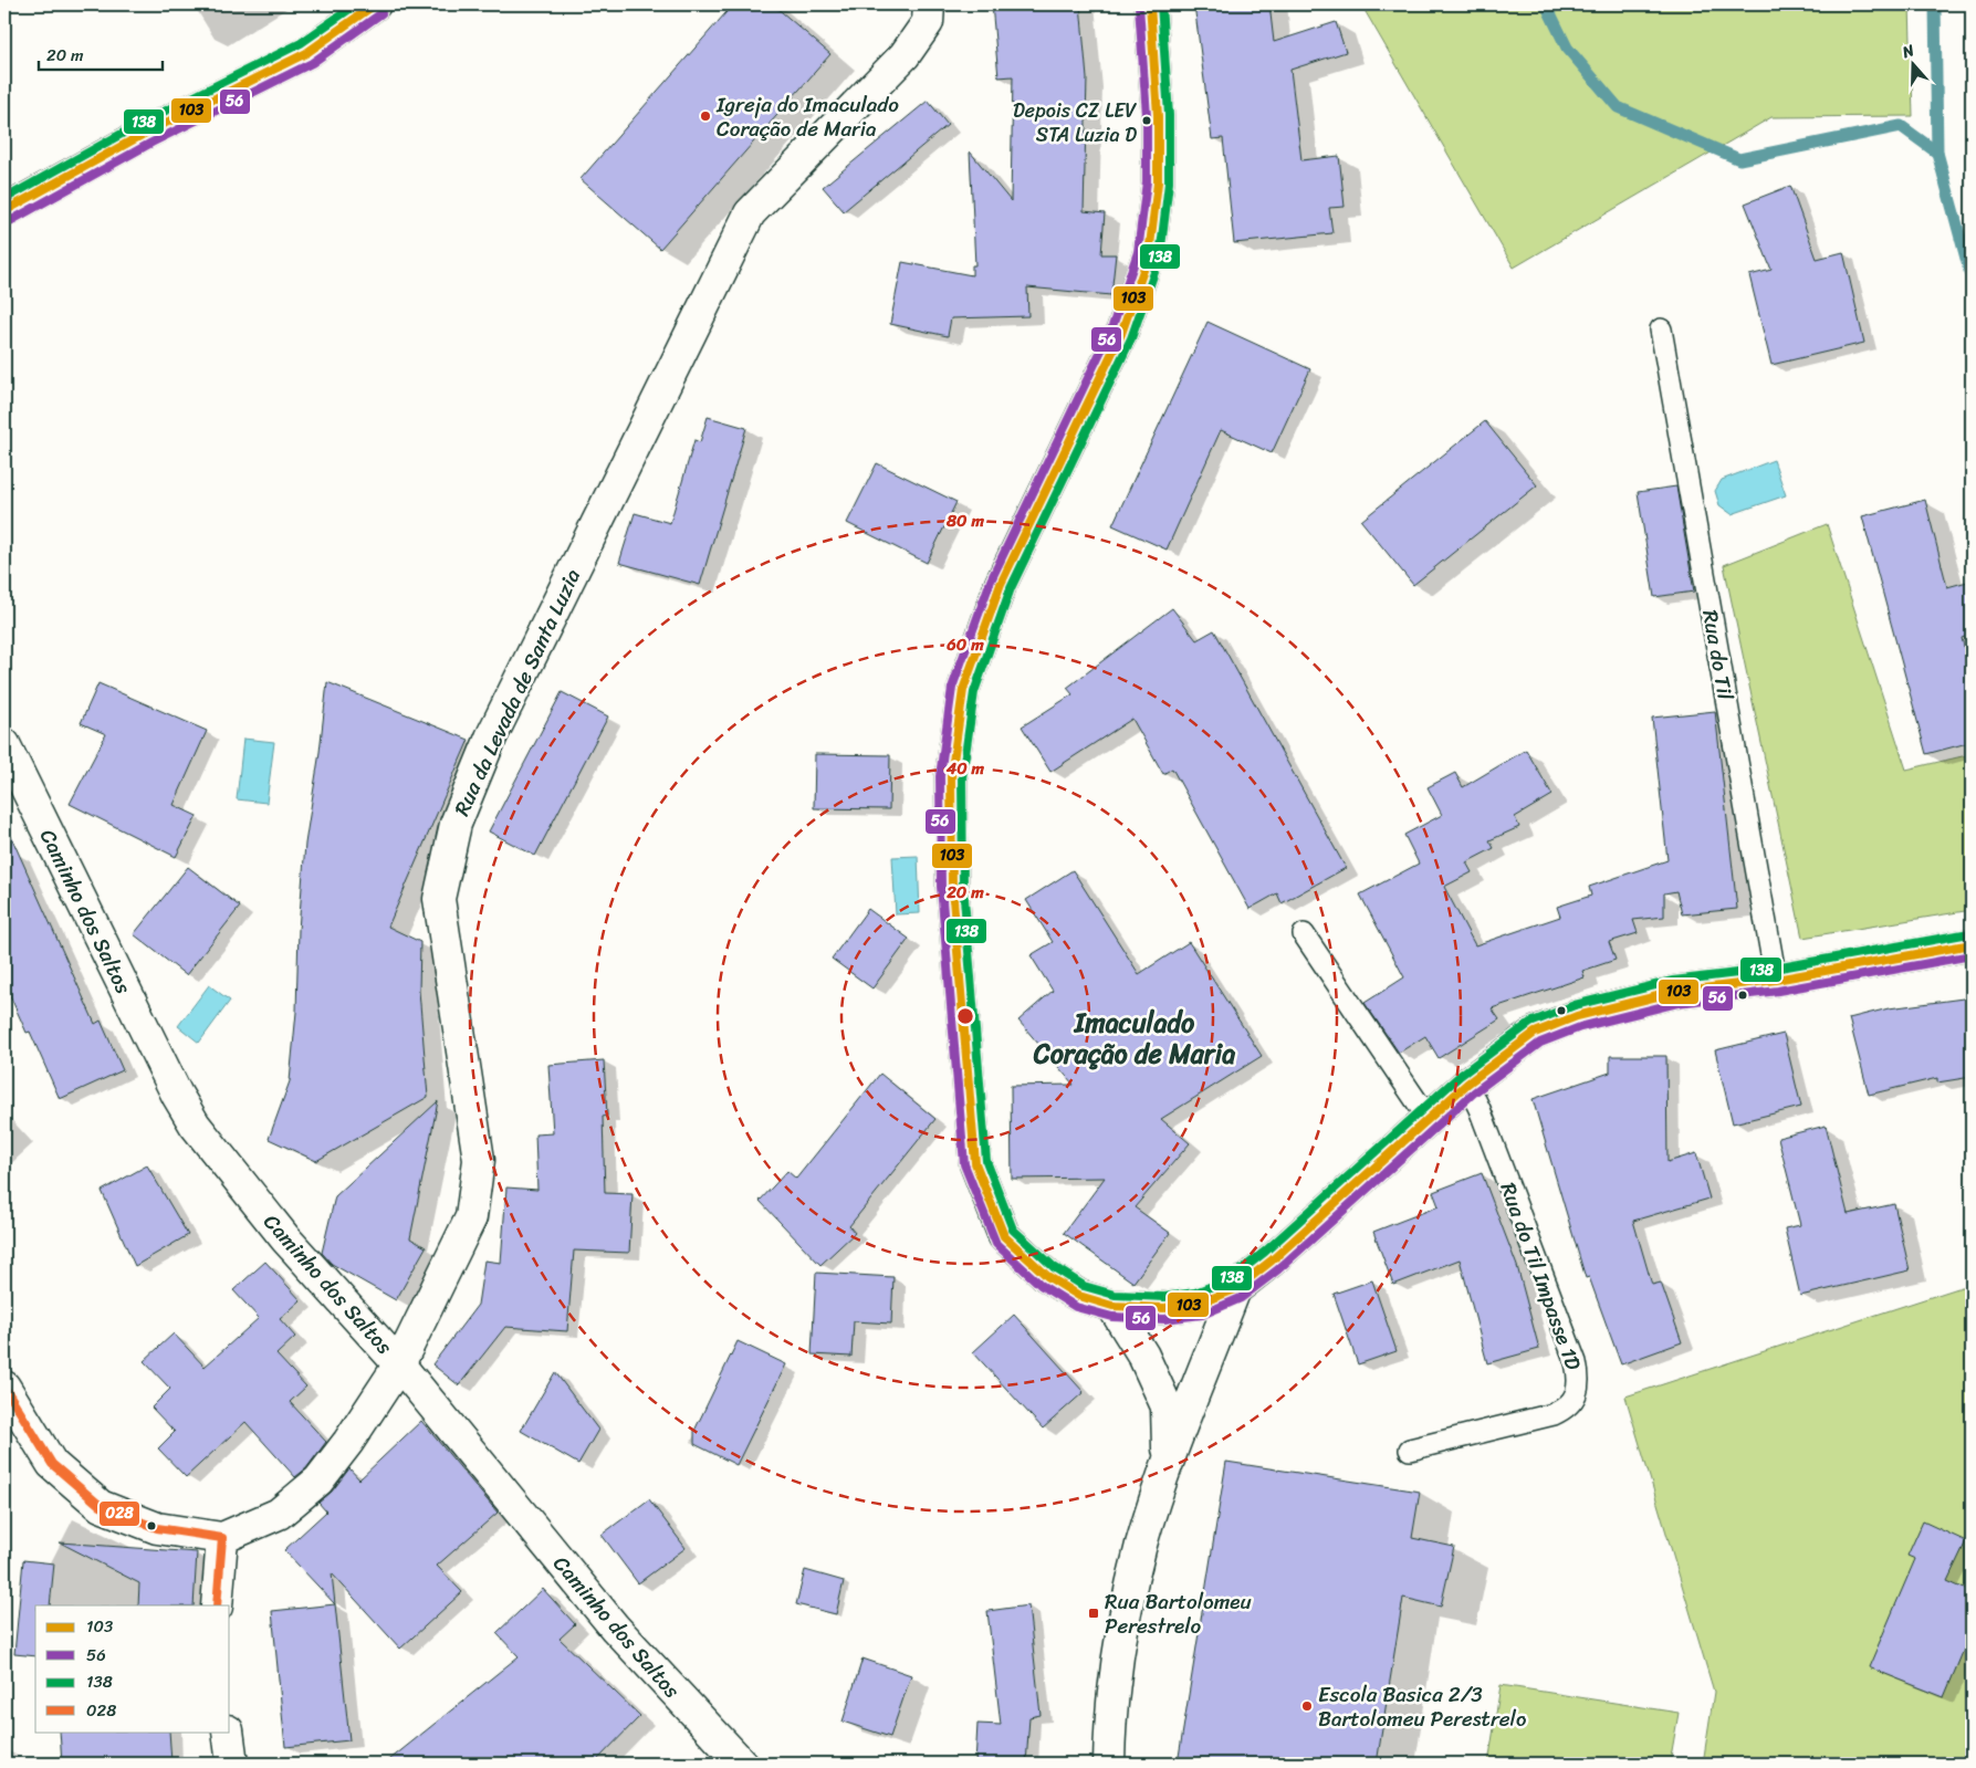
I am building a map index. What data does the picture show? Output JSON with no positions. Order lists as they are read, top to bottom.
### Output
{
  "streets": {
    "street": ["Rua da Levada de Santa Luzia", "Caminho dos Saltos"],
    "lane": ["Rua do Til", "Rua do Til Impasse 1D"]
  },
  "crossings": [
    ["Rua da Levada de Santa Luzia", "Caminho dos Saltos"]
  ],
  "districts": ["Imaculado Coração de Maria"],
  "places": {
    "other": ["Igreja do Imaculado Coração de Maria", "Depois CZ LEV STA Luzia D", "Escola Basica 2/3 Bartolomeu Perestrelo"],
    "transit": ["Rua Bartolomeu Perestrelo"]
  },
  "lines": [
    "transit line 103",
    "transit line 138",
    "transit line 56",
    "transit line 028"
  ],
  "legend": [
    "103",
    "56",
    "138",
    "028"
  ],
  "scale_bar": "20 m",
  "north": "top",
  "rings": [
    "80 m",
    "60 m",
    "40 m",
    "20 m"
  ]
}
